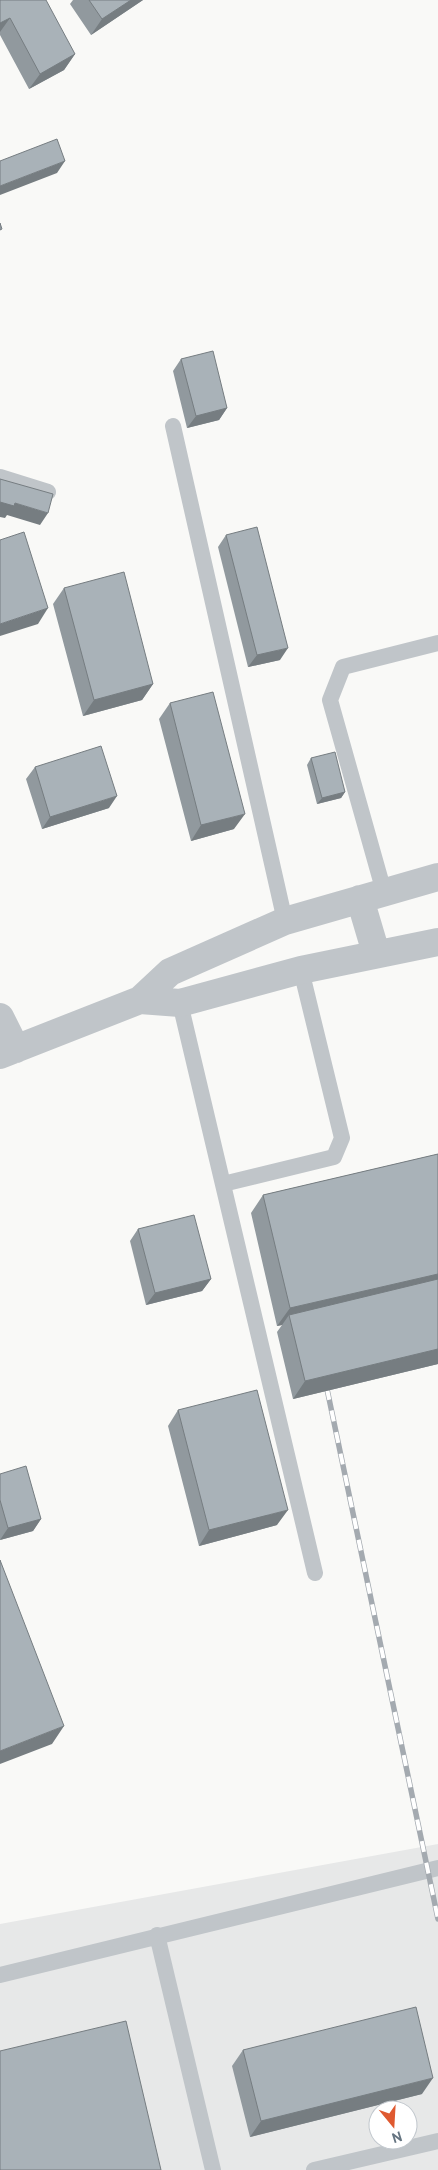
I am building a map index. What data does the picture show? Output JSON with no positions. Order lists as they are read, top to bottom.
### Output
{
  "north": "bottom"
}
